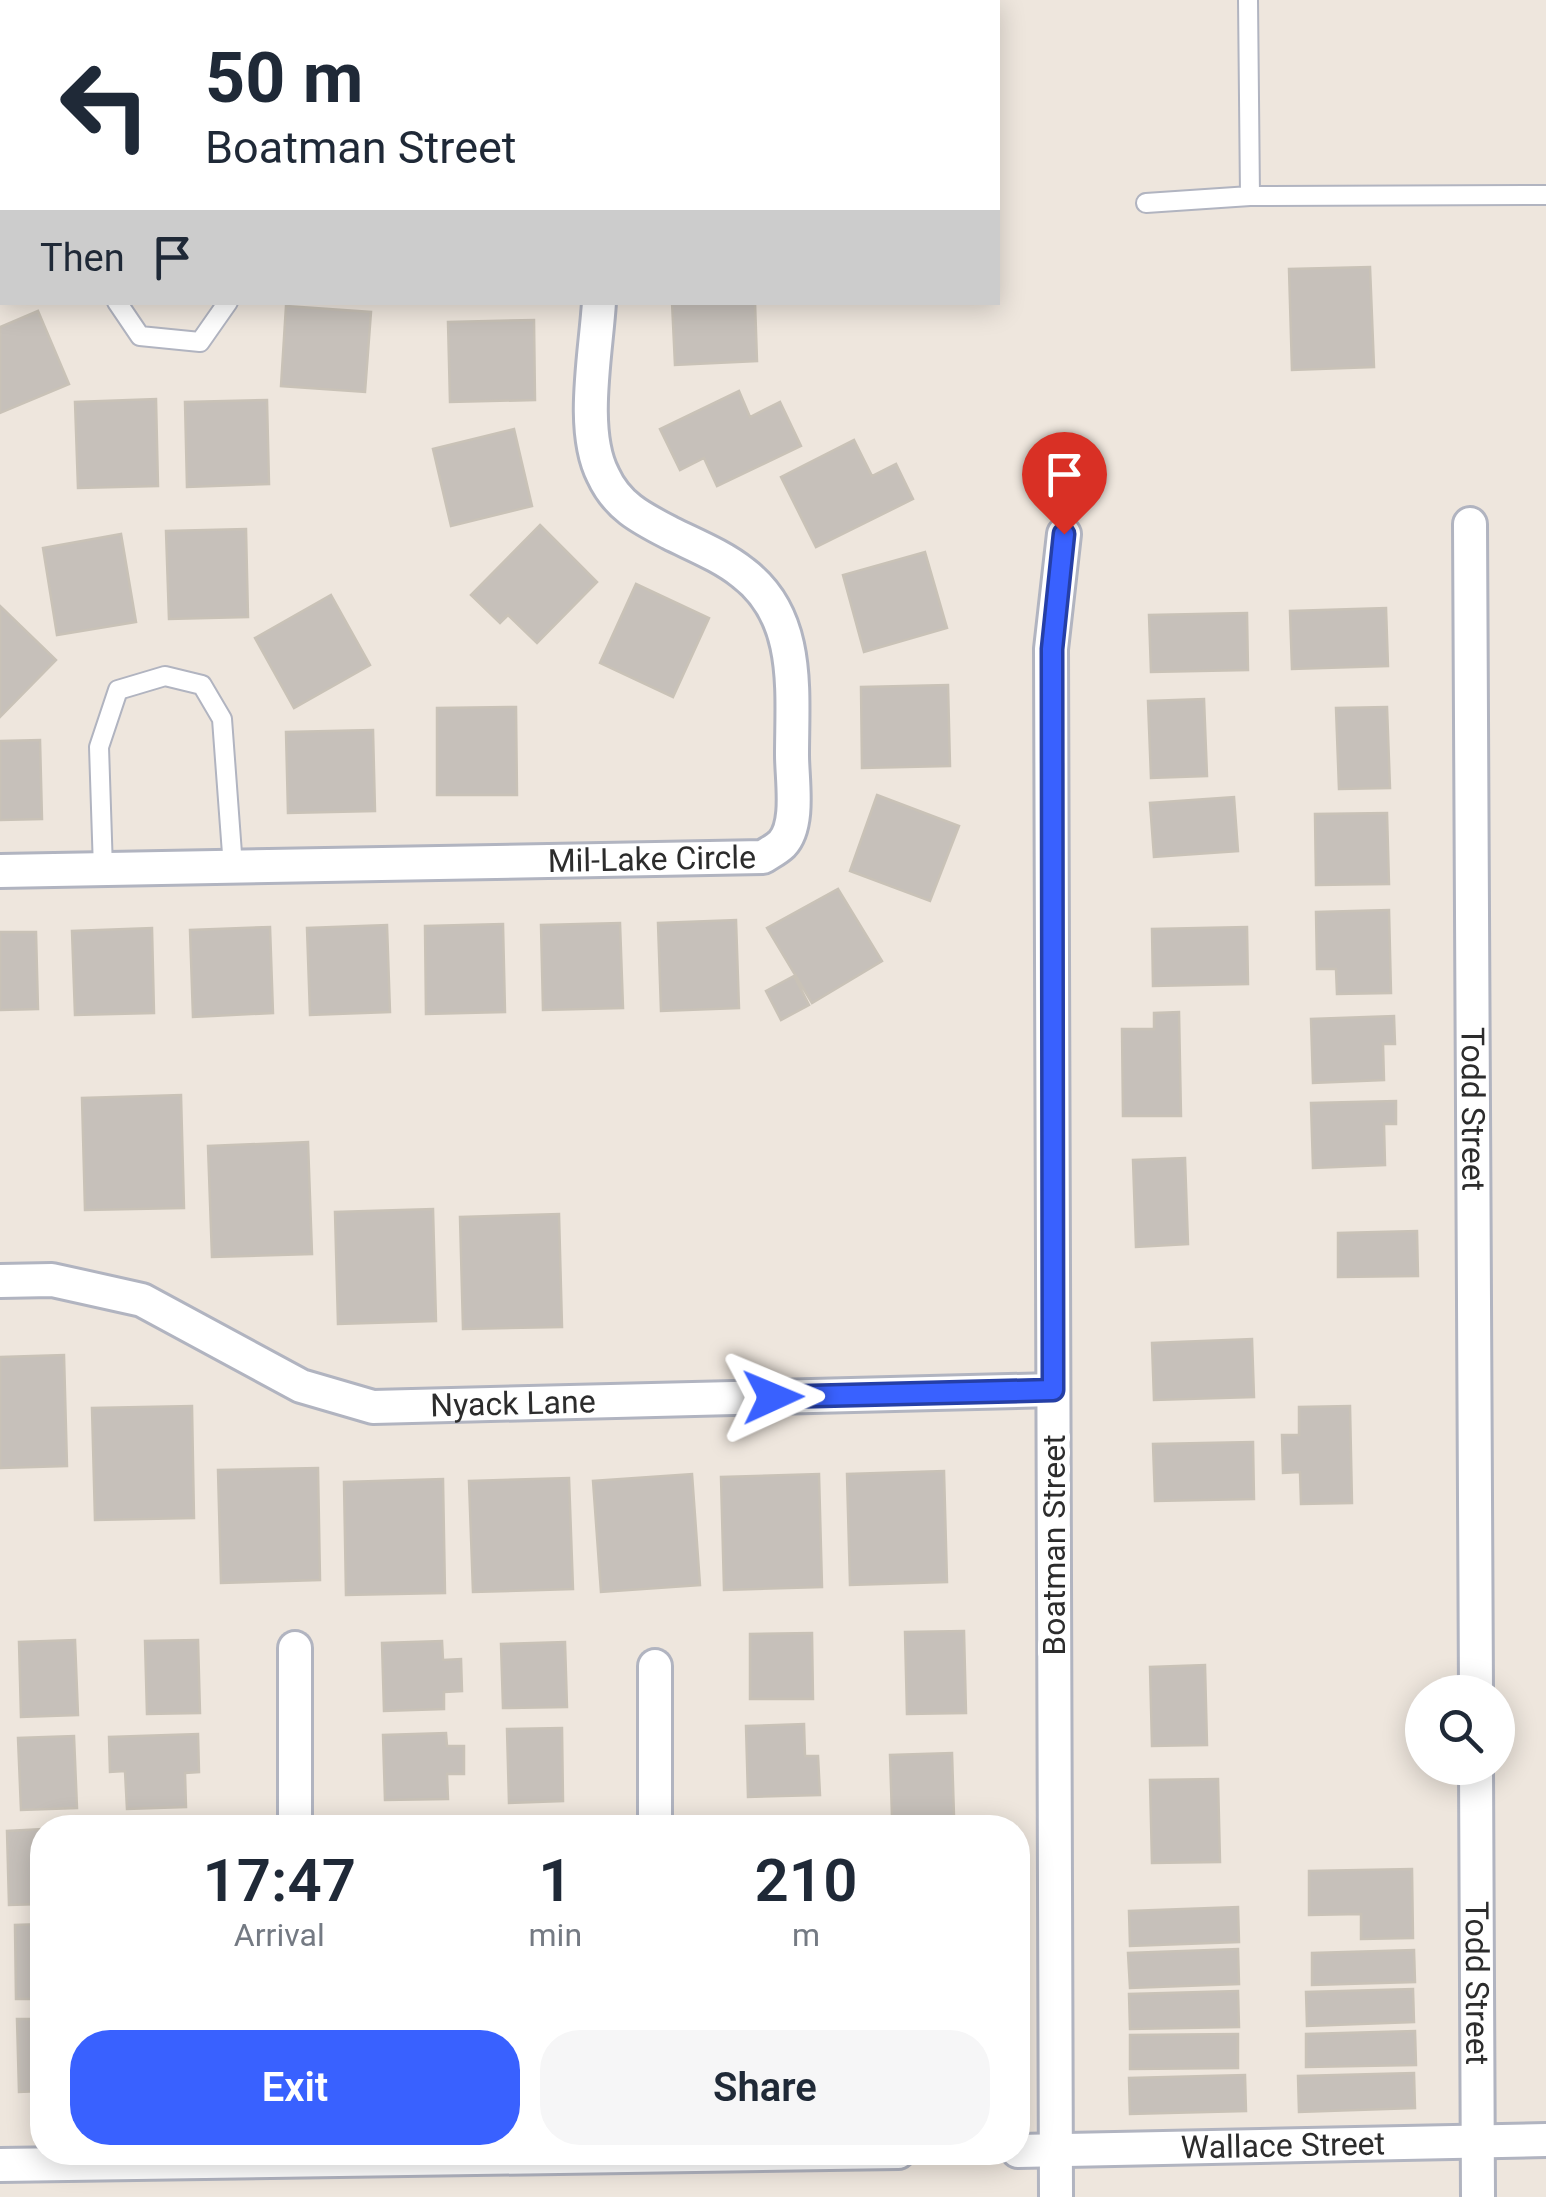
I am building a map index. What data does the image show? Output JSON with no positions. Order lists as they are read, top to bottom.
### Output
{
  "streets": {
    "street": [
      "Mil-Lake Circle",
      "Todd Street",
      "Nyack Lane",
      "Boatman Street",
      "Wallace Street"
    ]
  },
  "crossings": [
    ["Todd Street", "Wallace Street"],
    ["Nyack Lane", "Boatman Street"],
    ["Boatman Street", "Wallace Street"]
  ],
  "page": {
    "turn": ["50 m", "Boatman Street"],
    "then": "Then",
    "eta": [
      "17:47",
      "Arrival",
      "1",
      "min",
      "210",
      "m"
    ],
    "buttons": ["Exit", "Share"]
  }
}
